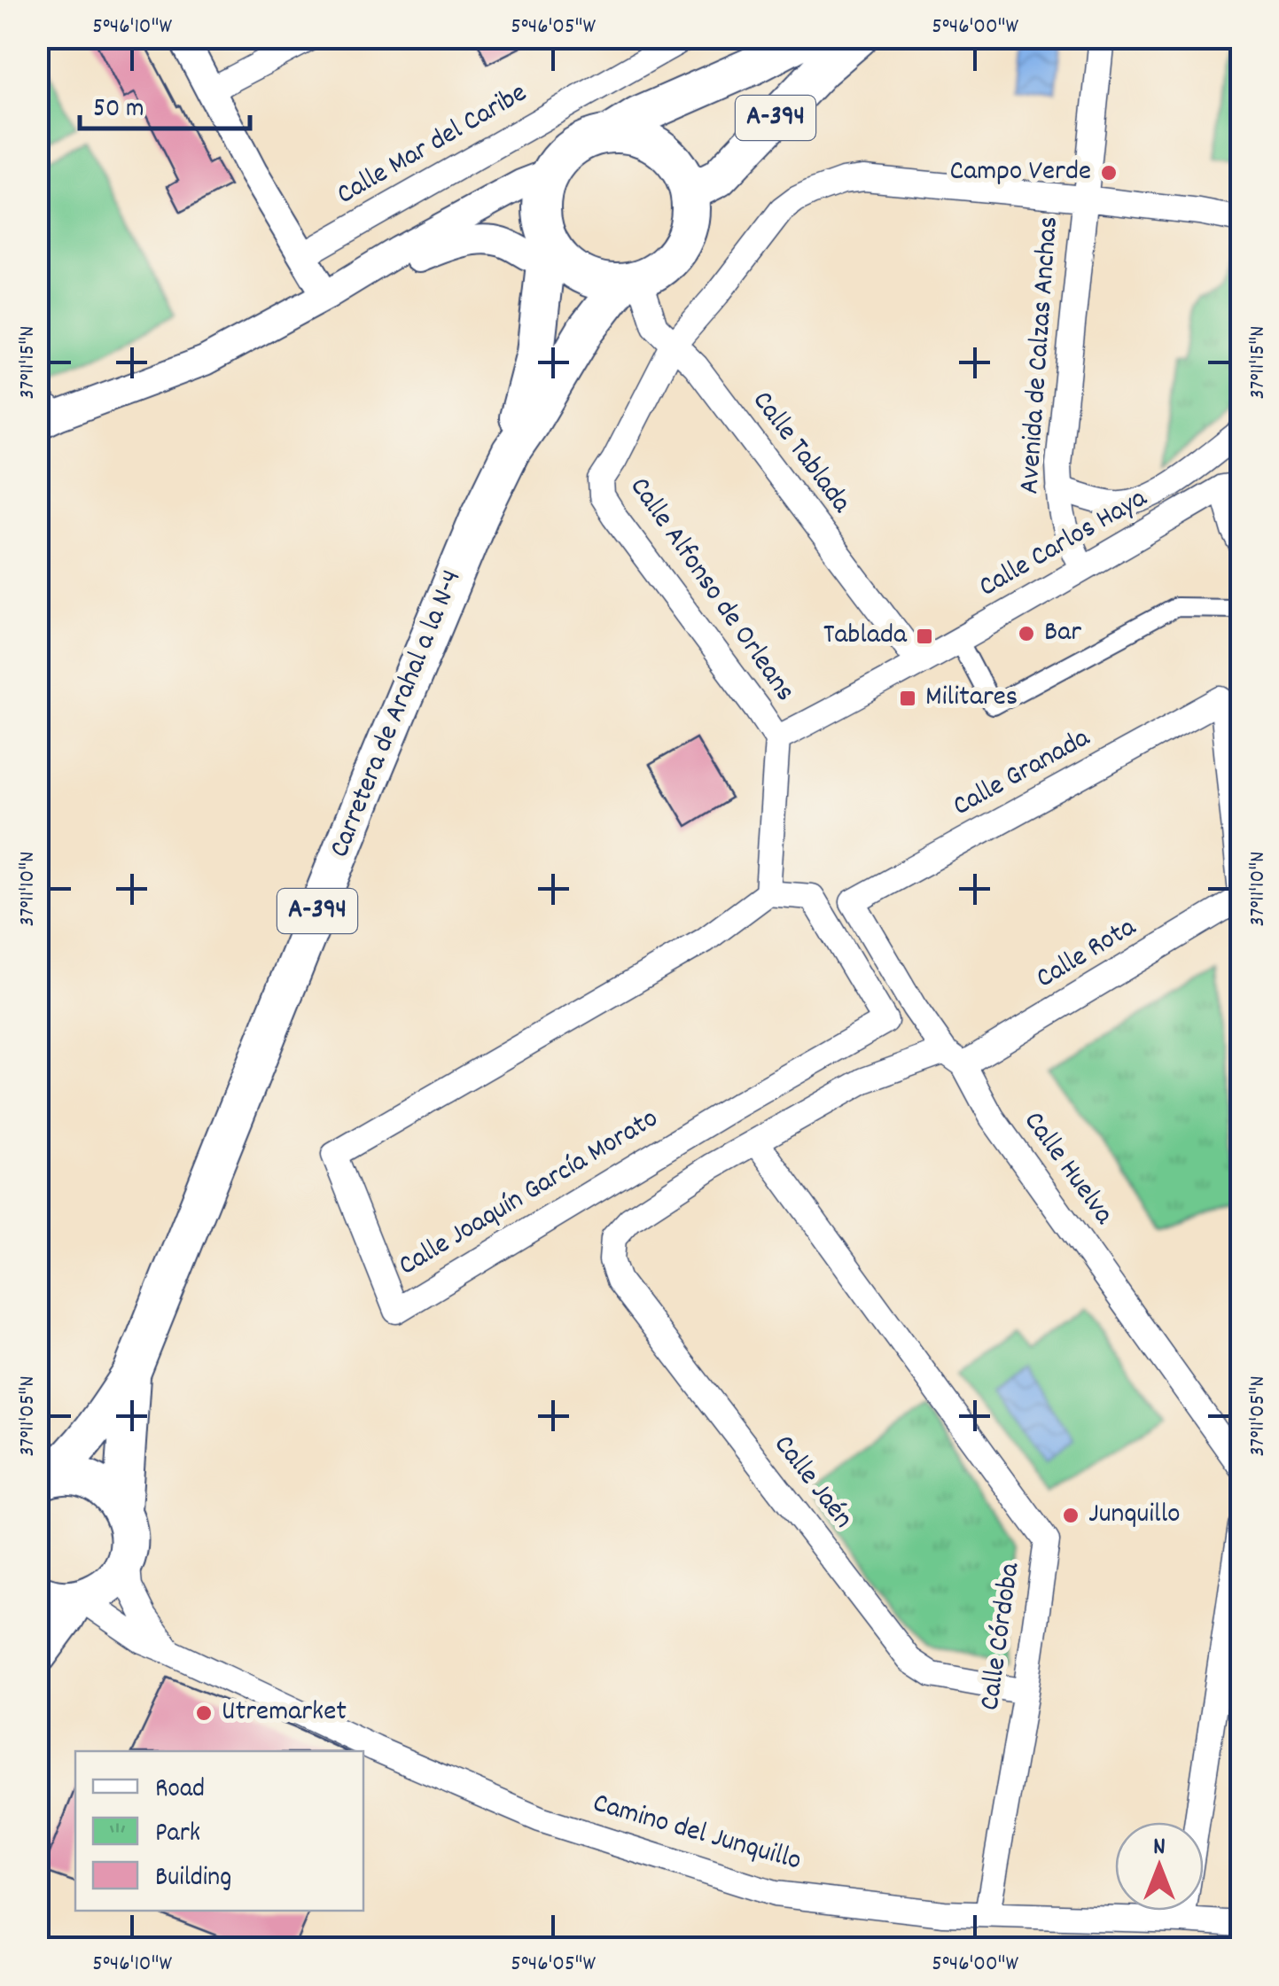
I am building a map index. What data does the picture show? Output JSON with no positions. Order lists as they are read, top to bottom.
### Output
{
  "streets": {
    "main road": ["A-394", "Carretera de Arahal a la N-4"],
    "street": [
      "Calle Mar del Caribe",
      "Avenida de Calzas Anchas",
      "Calle Tablada",
      "Calle Carlos Haya",
      "Calle Alfonso de Orleans",
      "Calle Granada",
      "Calle Rota",
      "Calle Huelva",
      "Calle Joaquín García Morato",
      "Calle Jaén",
      "Calle Córdoba",
      "Camino del Junquillo"
    ]
  },
  "crossings": [
    ["A-394", "Calle Tablada"],
    ["A-394", "Carretera de Arahal a la N-4"],
    ["A-394", "Camino del Junquillo"],
    ["Avenida de Calzas Anchas", "Calle Carlos Haya"],
    ["Calle Tablada", "Calle Carlos Haya"],
    ["Calle Tablada", "Calle Alfonso de Orleans"],
    ["Calle Tablada", "Carretera de Arahal a la N-4"],
    ["Calle Carlos Haya", "Calle Alfonso de Orleans"],
    ["Calle Alfonso de Orleans", "Calle Joaquín García Morato"],
    ["Calle Granada", "Calle Rota"],
    ["Calle Granada", "Calle Huelva"],
    ["Calle Rota", "Calle Huelva"],
    ["Calle Rota", "Calle Jaén"],
    ["Calle Rota", "Calle Córdoba"],
    ["Calle Jaén", "Calle Córdoba"],
    ["Calle Córdoba", "Camino del Junquillo"]
  ],
  "places": {
    "other": [
      "Campo Verde",
      "Bar",
      "Junquillo",
      "Utremarket"
    ],
    "transit": ["Tablada", "Militares"]
  },
  "legend": ["Road", "Park", "Building"],
  "scale_bar": "50 m",
  "north": "top",
  "coordinates": [
    "5°46'10\"W",
    "5°46'05\"W",
    "5°46'00\"W",
    "37°11'15\"N",
    "37°11'10\"N",
    "37°11'05\"N"
  ]
}
